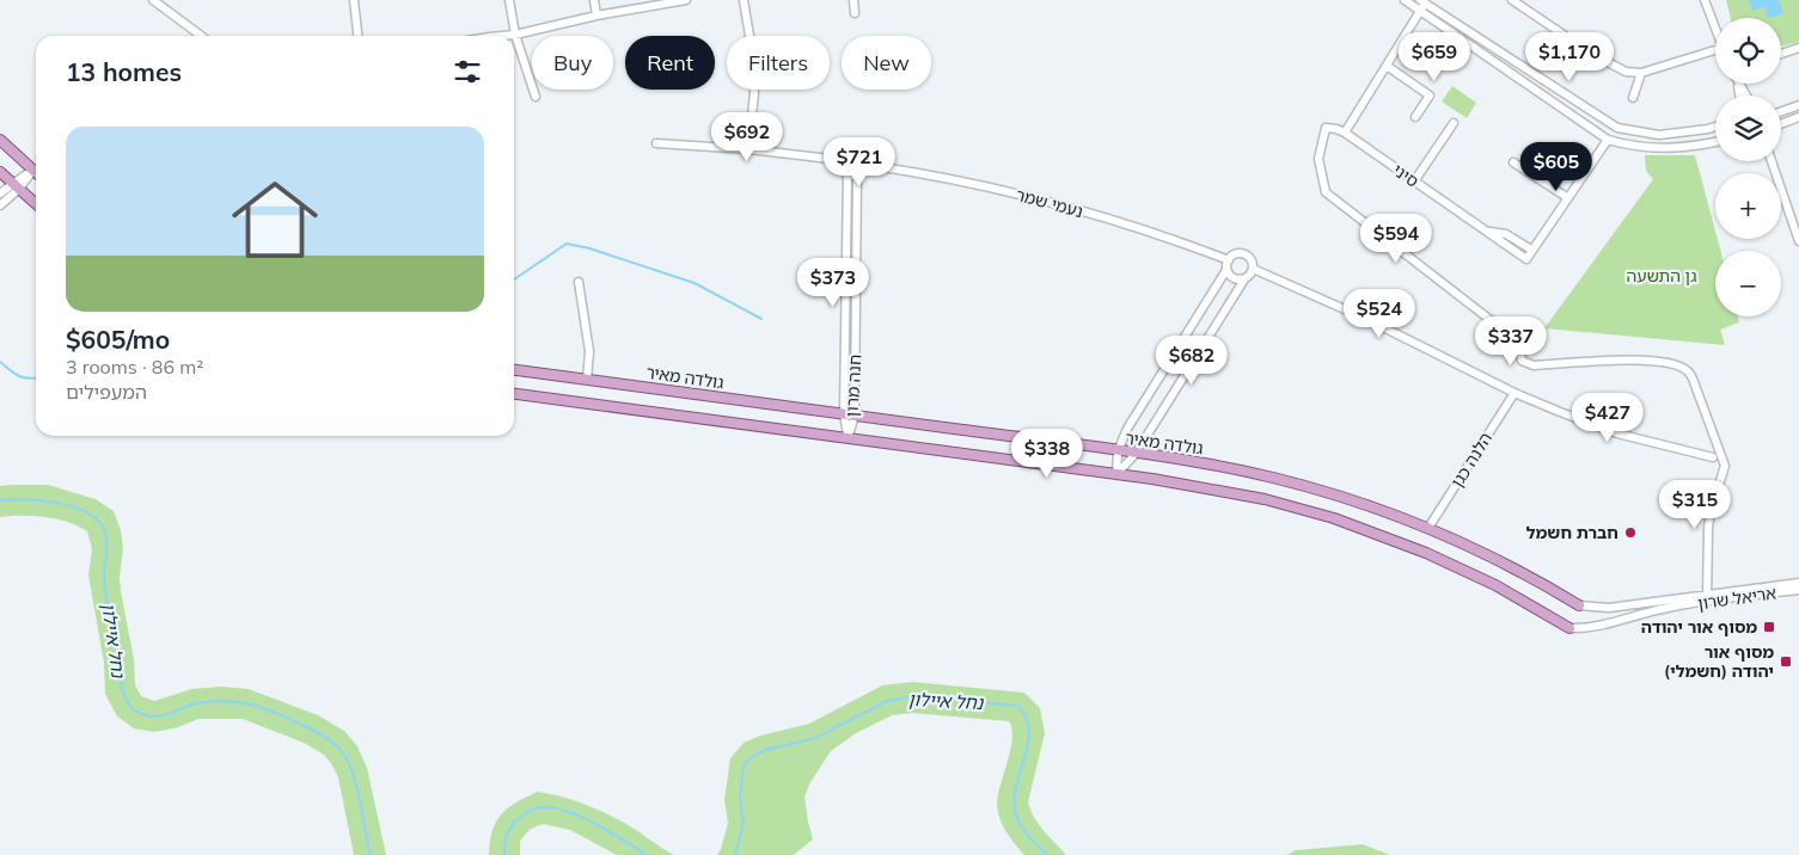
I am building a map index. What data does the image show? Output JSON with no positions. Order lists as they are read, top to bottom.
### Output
{
  "streets": {
    "main road": ["גולדה מאיר"],
    "street": [
      "סיני",
      "נעמי שמר",
      "חנה מרון",
      "הלנה כגן",
      "אריאל שרון"
    ]
  },
  "crossings": [
    ["נעמי שמר", "חנה מרון"],
    ["גולדה מאיר", "חנה מרון"],
    ["גולדה מאיר", "הלנה כגן"],
    ["גולדה מאיר", "אריאל שרון"]
  ],
  "water": ["נחל איילון"],
  "parks": ["גן התשעה"],
  "places": {
    "other": ["חברת חשמל"],
    "transit": ["מסוף אור יהודה", "מסוף אור יהודה (חשמלי)"]
  },
  "page": {
    "map_buttons": ["+", "−"],
    "price": [
      "$659",
      "$1,170",
      "$692",
      "$721",
      "$605",
      "$594",
      "$373",
      "$524",
      "$337",
      "$682",
      "$427",
      "$338",
      "$315"
    ],
    "chip": [
      "Buy",
      "Rent",
      "Filters",
      "New"
    ],
    "heading": "13 homes",
    "list": [
      {
        "name": "$605/mo",
        "note": "3 rooms · 86 m² · המעפילים"
      }
    ]
  }
}
